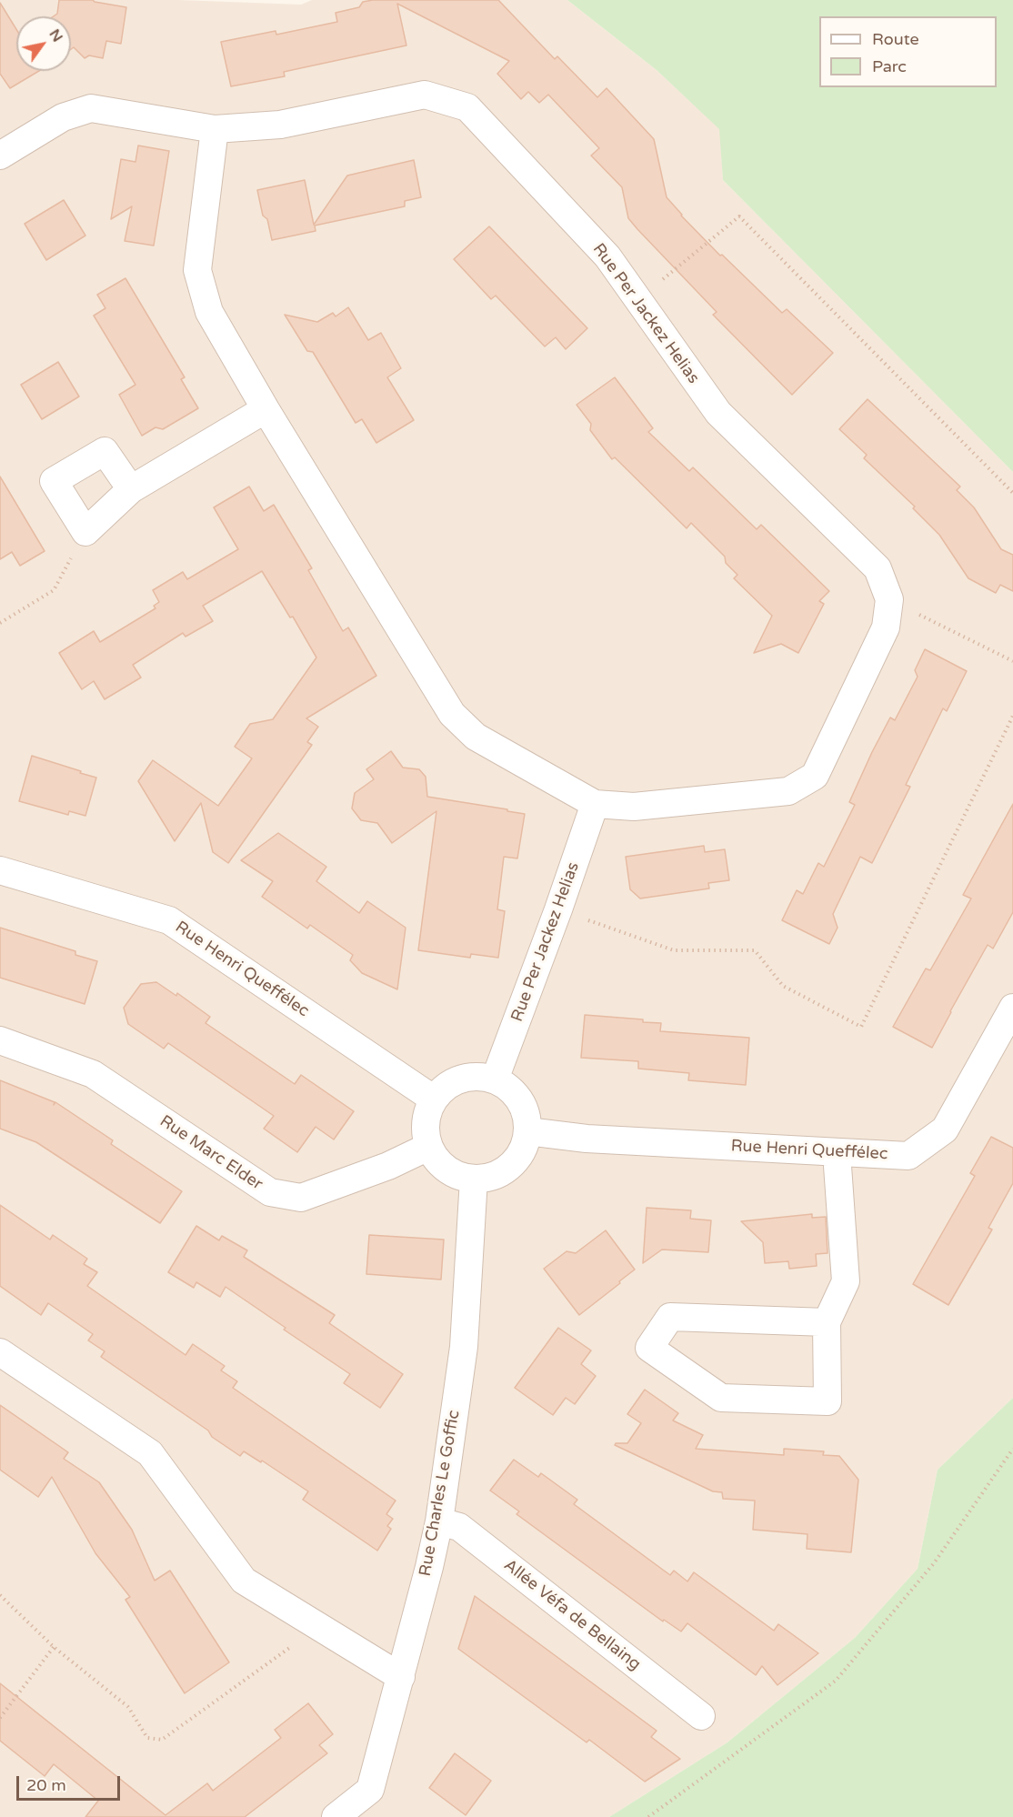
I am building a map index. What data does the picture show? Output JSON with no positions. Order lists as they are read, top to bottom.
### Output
{
  "streets": {
    "street": [
      "Rue Per Jackez Helias",
      "Rue Henri Queffélec",
      "Rue Marc Elder",
      "Rue Charles Le Goffic",
      "Allée Véfa de Bellaing"
    ]
  },
  "crossings": [
    ["Rue Per Jackez Helias", "Rue Henri Queffélec"],
    ["Rue Per Jackez Helias", "Rue Marc Elder"],
    ["Rue Per Jackez Helias", "Rue Charles Le Goffic"],
    ["Rue Henri Queffélec", "Rue Marc Elder"],
    ["Rue Henri Queffélec", "Rue Charles Le Goffic"],
    ["Rue Marc Elder", "Rue Charles Le Goffic"],
    ["Rue Charles Le Goffic", "Allée Véfa de Bellaing"]
  ],
  "legend": ["Route", "Parc"],
  "scale_bar": "20 m",
  "north": "top right"
}
